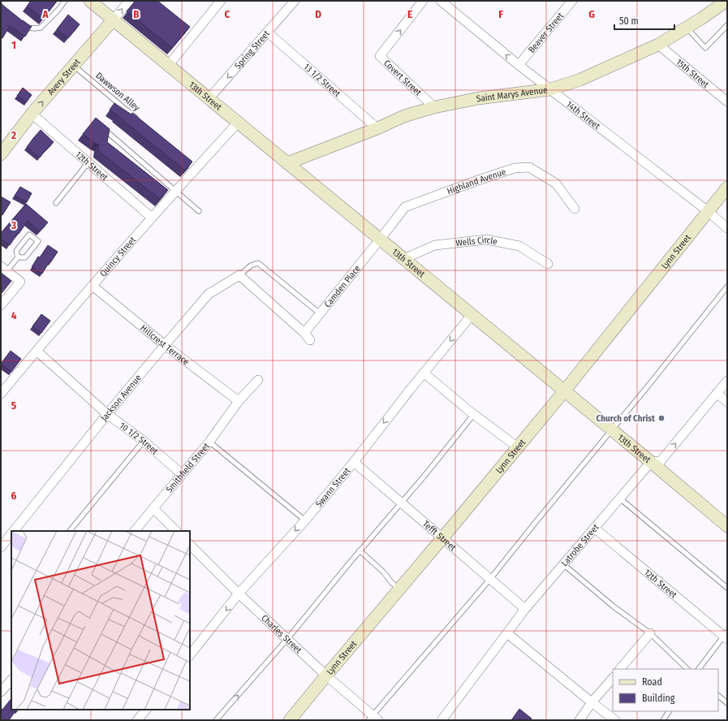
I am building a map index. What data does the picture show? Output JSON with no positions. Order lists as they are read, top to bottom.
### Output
{
  "streets": {
    "street": [
      "Beaver Street",
      "Spring Street",
      "15th Street",
      "Avery Street",
      "Covert Street",
      "13 1/2 Street",
      "Saint Marys Avenue",
      "13th Street",
      "14th Street",
      "12th Street",
      "Highland Avenue",
      "Wells Circle",
      "Lynn Street",
      "Quincy Street",
      "Camden Place",
      "Hillcrest Terrace",
      "Jackson Avenue",
      "10 1/2 Street",
      "Smithfield Street",
      "Swann Street",
      "Tefft Street",
      "Latrobe Street",
      "Charles Street"
    ],
    "lane": ["Dawwson Alley"]
  },
  "crossings": [
    ["Beaver Street", "14th Street"],
    ["Spring Street", "13 1/2 Street"],
    ["Spring Street", "13th Street"],
    ["15th Street", "Saint Marys Avenue"],
    ["Avery Street", "Dawwson Alley"],
    ["Avery Street", "13th Street"],
    ["Avery Street", "12th Street"],
    ["Covert Street", "Saint Marys Avenue"],
    ["13 1/2 Street", "Saint Marys Avenue"],
    ["Saint Marys Avenue", "13th Street"],
    ["Saint Marys Avenue", "14th Street"],
    ["13th Street", "Highland Avenue"],
    ["13th Street", "Wells Circle"],
    ["13th Street", "Lynn Street"],
    ["13th Street", "Quincy Street"],
    ["13th Street", "Camden Place"],
    ["13th Street", "Swann Street"],
    ["13th Street", "Latrobe Street"],
    ["14th Street", "Lynn Street"],
    ["12th Street", "Quincy Street"],
    ["12th Street", "Latrobe Street"],
    ["Highland Avenue", "Camden Place"],
    ["Lynn Street", "Tefft Street"],
    ["Lynn Street", "Charles Street"],
    ["Quincy Street", "Hillcrest Terrace"],
    ["Quincy Street", "10 1/2 Street"],
    ["Hillcrest Terrace", "Jackson Avenue"],
    ["Hillcrest Terrace", "Smithfield Street"],
    ["Jackson Avenue", "10 1/2 Street"],
    ["10 1/2 Street", "Smithfield Street"],
    ["Swann Street", "Tefft Street"],
    ["Swann Street", "Charles Street"],
    ["Tefft Street", "Latrobe Street"]
  ],
  "one_way": ["Avery Street", "Swann Street"],
  "places": ["Church of Christ"],
  "legend": ["Road", "Building"],
  "scale_bar": "50 m",
  "grid": {
    "columns": [
      "A",
      "B",
      "C",
      "D",
      "E",
      "F",
      "G"
    ],
    "rows": [
      "1",
      "2",
      "3",
      "4",
      "5",
      "6"
    ]
  }
}
